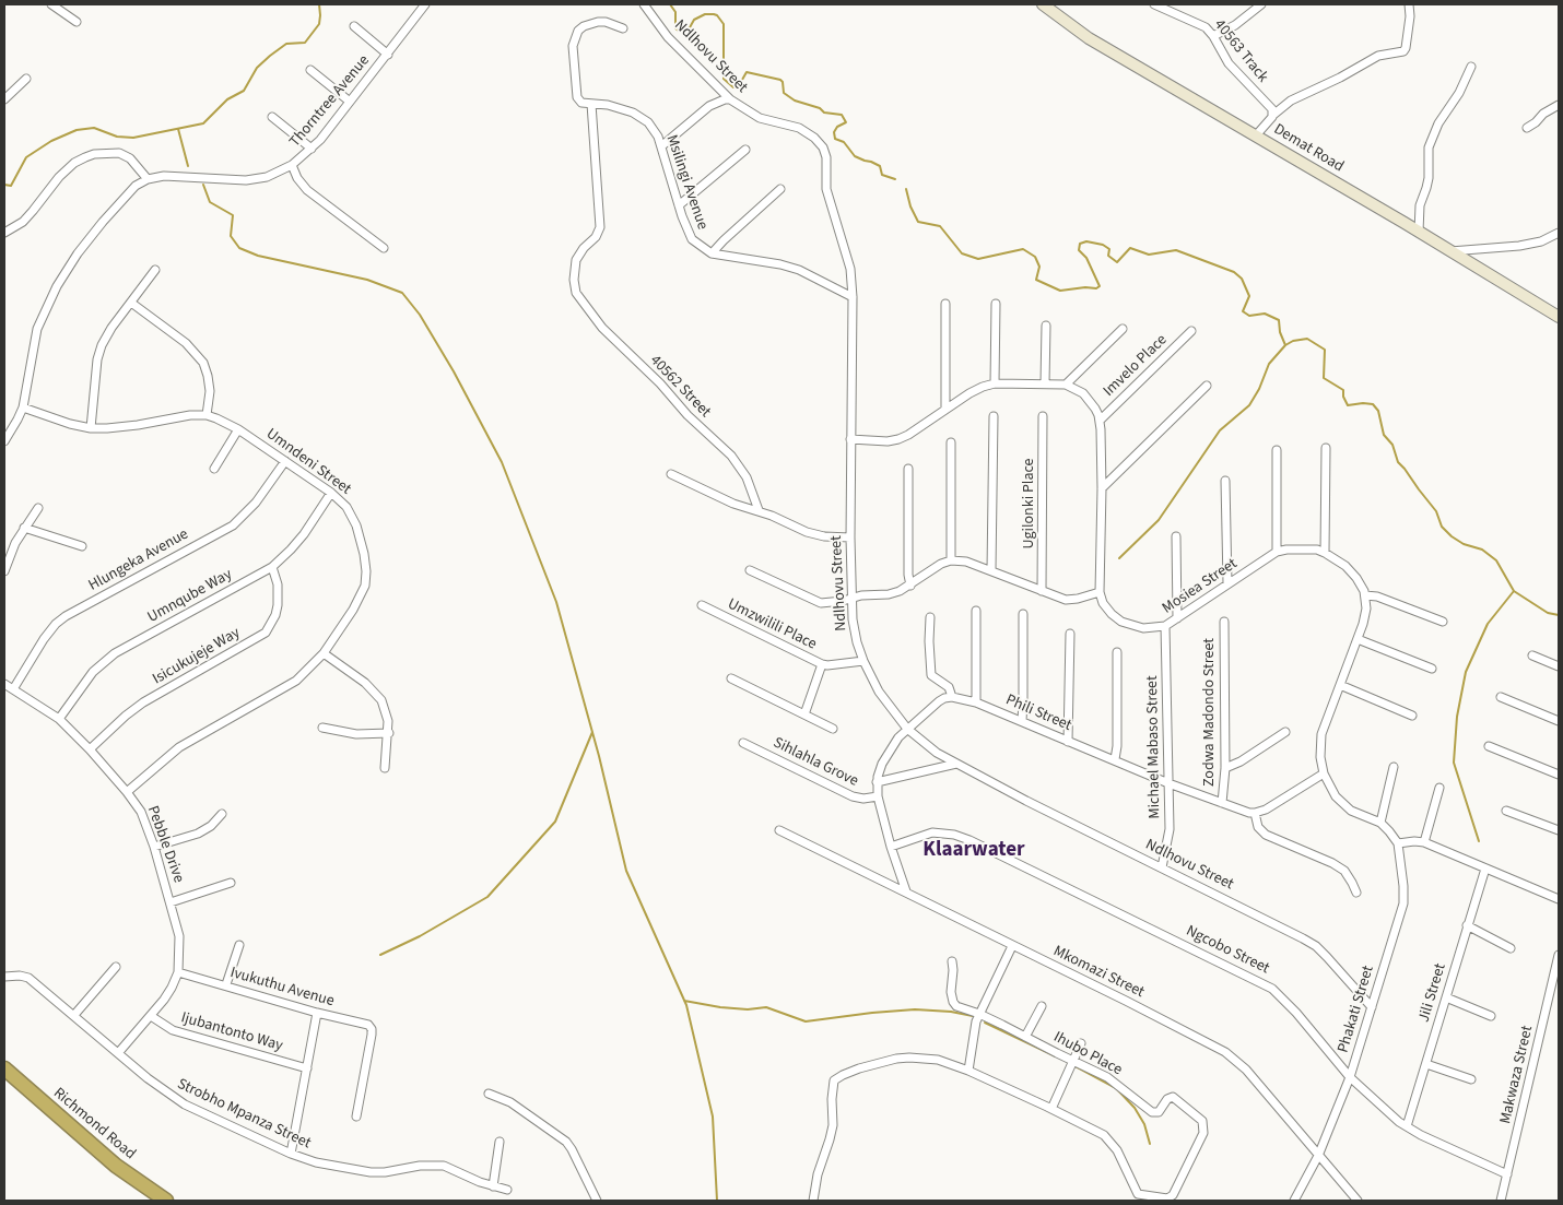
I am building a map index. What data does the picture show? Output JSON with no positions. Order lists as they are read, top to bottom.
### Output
{
  "streets": {
    "highway": ["Richmond Road"],
    "street": [
      "40563 Track",
      "Ndlhovu Street",
      "Thorntree Avenue",
      "Demat Road",
      "Msilingi Avenue",
      "Imvelo Place",
      "40562 Street",
      "Umndeni Street",
      "Ugilonki Place",
      "Hlungeka Avenue",
      "Mosiea Street",
      "Umnqube Way",
      "Umzwilili Place",
      "Isicukujeje Way",
      "Zodwa Madondo Street",
      "Phili Street",
      "Michael Mabaso Street",
      "Sihlahla Grove",
      "Pebble Drive",
      "Ngcobo Street",
      "Mkomazi Street",
      "Ivukuthu Avenue",
      "Jili Street",
      "Phakati Street",
      "Ijubantonto Way",
      "Ihubo Place",
      "Makwaza Street",
      "Strobho Mpanza Street"
    ]
  },
  "crossings": [
    ["Ndlhovu Street", "Msilingi Avenue"],
    ["Ndlhovu Street", "Umzwilili Place"],
    ["Ndlhovu Street", "Michael Mabaso Street"],
    ["Ndlhovu Street", "Phakati Street"],
    ["Msilingi Avenue", "40562 Street"],
    ["Umndeni Street", "Hlungeka Avenue"],
    ["Umndeni Street", "Umnqube Way"],
    ["Umndeni Street", "Pebble Drive"],
    ["Hlungeka Avenue", "Pebble Drive"],
    ["Mosiea Street", "Michael Mabaso Street"],
    ["Umnqube Way", "Isicukujeje Way"],
    ["Umnqube Way", "Pebble Drive"],
    ["Isicukujeje Way", "Pebble Drive"],
    ["Zodwa Madondo Street", "Phili Street"],
    ["Phili Street", "Michael Mabaso Street"],
    ["Pebble Drive", "Ivukuthu Avenue"],
    ["Pebble Drive", "Ijubantonto Way"],
    ["Pebble Drive", "Strobho Mpanza Street"],
    ["Ngcobo Street", "Jili Street"],
    ["Ngcobo Street", "Phakati Street"],
    ["Ngcobo Street", "Makwaza Street"],
    ["Mkomazi Street", "Phakati Street"]
  ],
  "districts": ["Klaarwater"]
}
